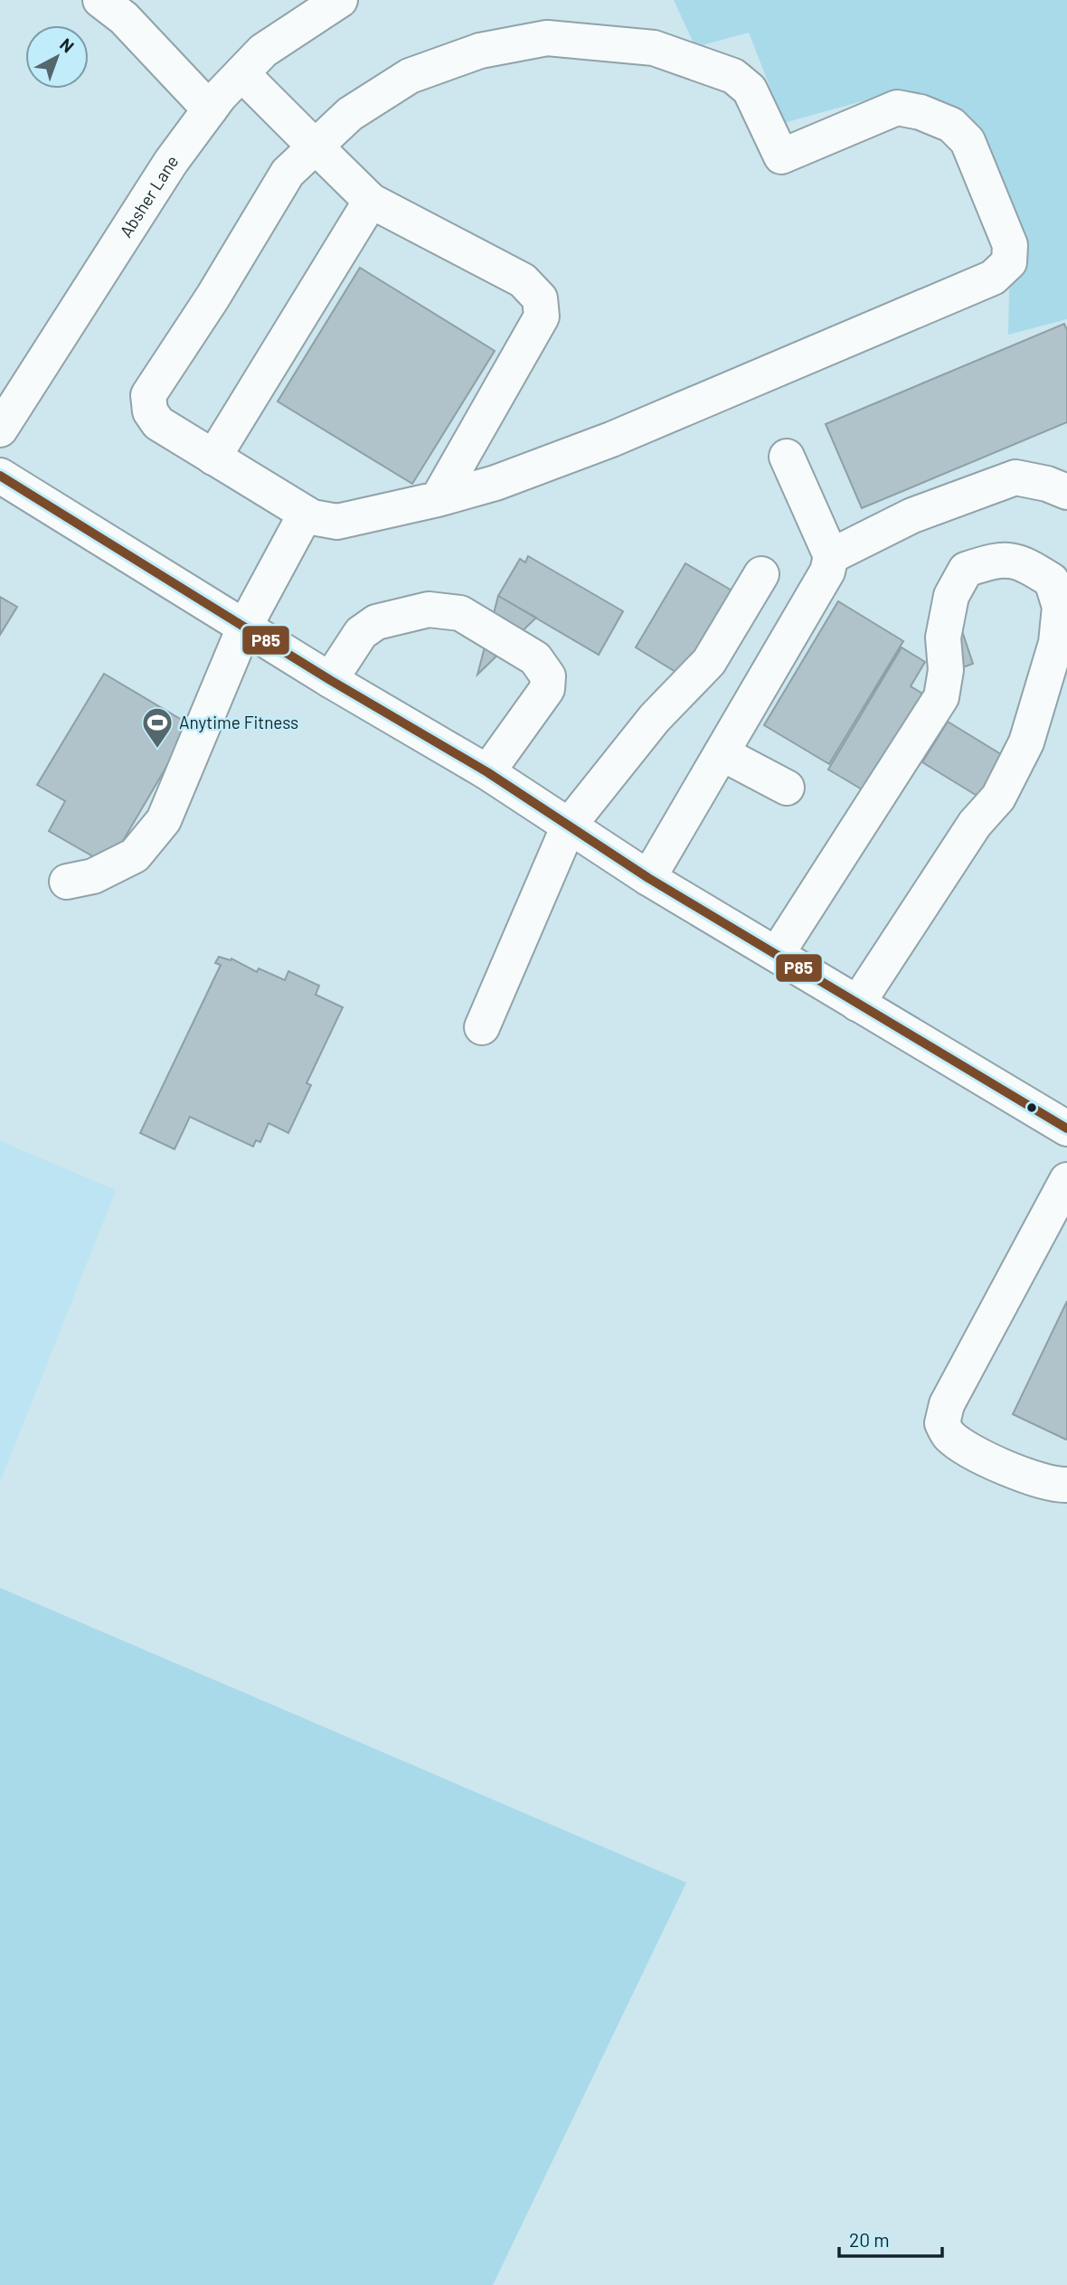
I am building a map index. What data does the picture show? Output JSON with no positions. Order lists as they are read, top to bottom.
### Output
{
  "streets": {
    "main road": ["Absher Lane"]
  },
  "places": {
    "sports": ["Anytime Fitness"]
  },
  "lines": ["transit line P85"],
  "scale_bar": "20 m",
  "north": "top right"
}
